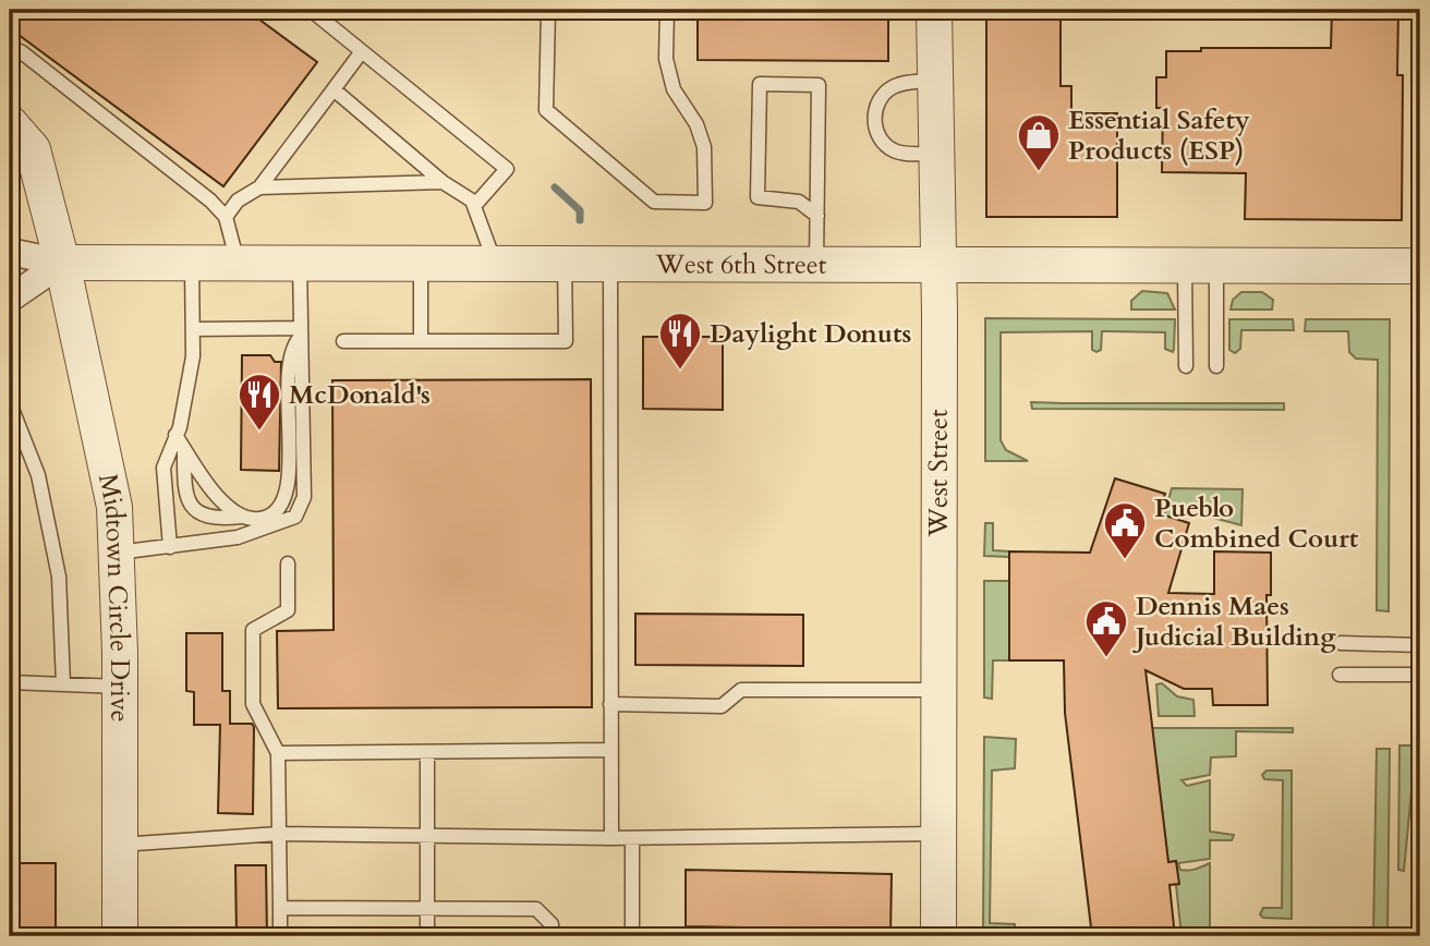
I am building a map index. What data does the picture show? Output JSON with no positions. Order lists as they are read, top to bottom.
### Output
{
  "streets": {
    "street": ["West 6th Street", "West Street", "Midtown Circle Drive"]
  },
  "crossings": [
    ["West 6th Street", "West Street"],
    ["West 6th Street", "Midtown Circle Drive"]
  ],
  "places": {
    "shop": ["Essential Safety Products (ESP)"],
    "restaurant": ["Daylight Donuts", "McDonald's"],
    "public building": ["Pueblo Combined Court", "Dennis Maes Judicial Building"]
  }
}
